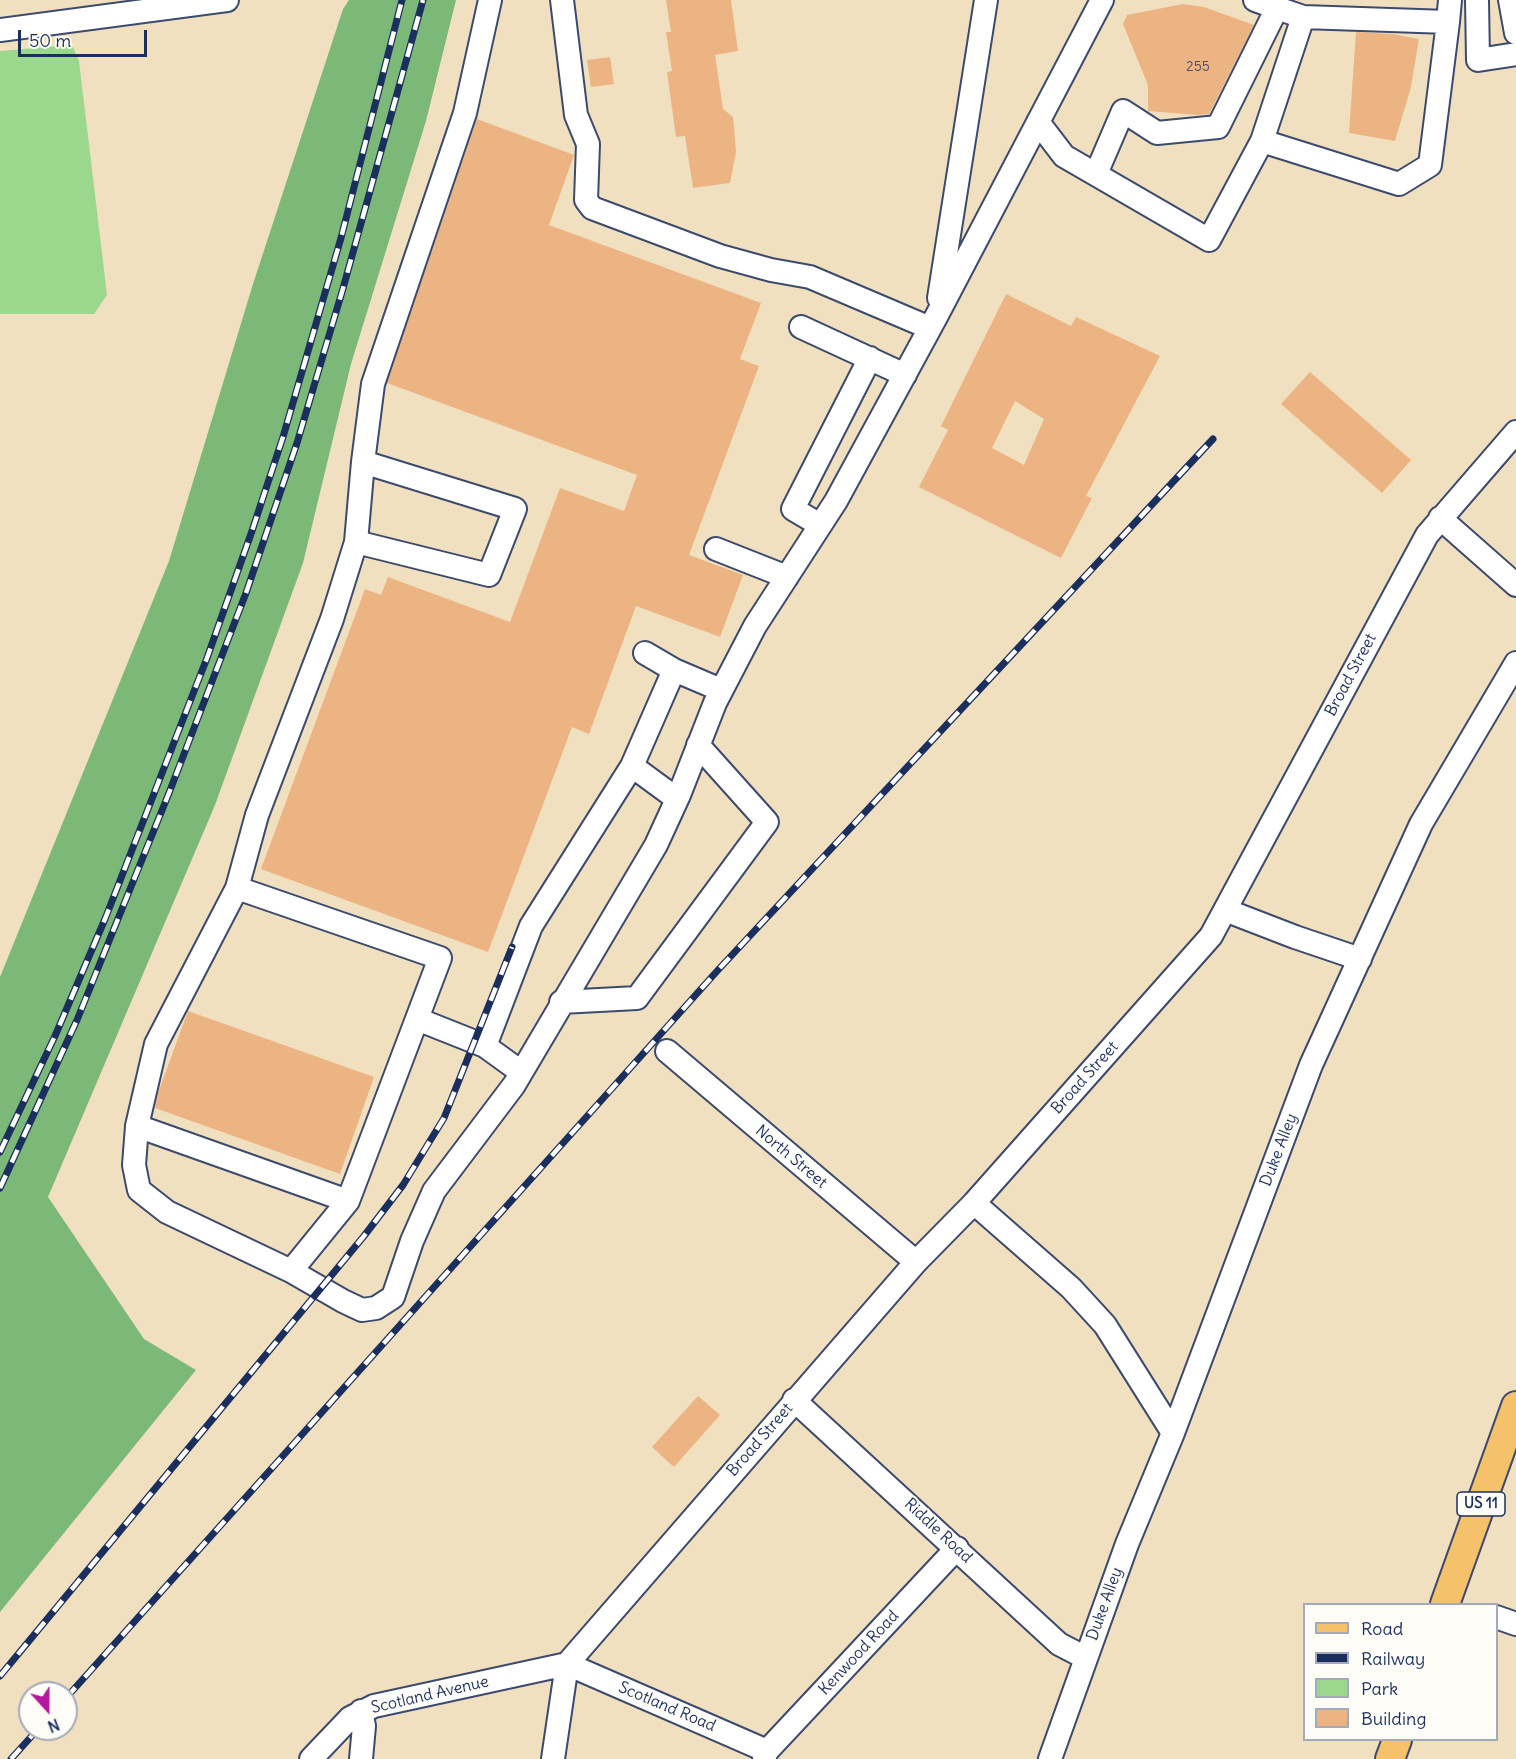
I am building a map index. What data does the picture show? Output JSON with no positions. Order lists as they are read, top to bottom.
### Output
{
  "streets": {
    "main road": ["US 11"],
    "street": [
      "Broad Street",
      "Duke Alley",
      "North Street",
      "Riddle Road",
      "Kenwood Road",
      "Scotland Avenue",
      "Scotland Road"
    ]
  },
  "crossings": [
    ["Broad Street", "North Street"],
    ["Broad Street", "Riddle Road"],
    ["Broad Street", "Scotland Avenue"],
    ["Broad Street", "Scotland Road"],
    ["Duke Alley", "Riddle Road"],
    ["Riddle Road", "Kenwood Road"],
    ["Kenwood Road", "Scotland Road"],
    ["Scotland Avenue", "Scotland Road"]
  ],
  "house_numbers": ["255"],
  "legend": [
    "Road",
    "Railway",
    "Park",
    "Building"
  ],
  "scale_bar": "50 m",
  "north": "bottom"
}
